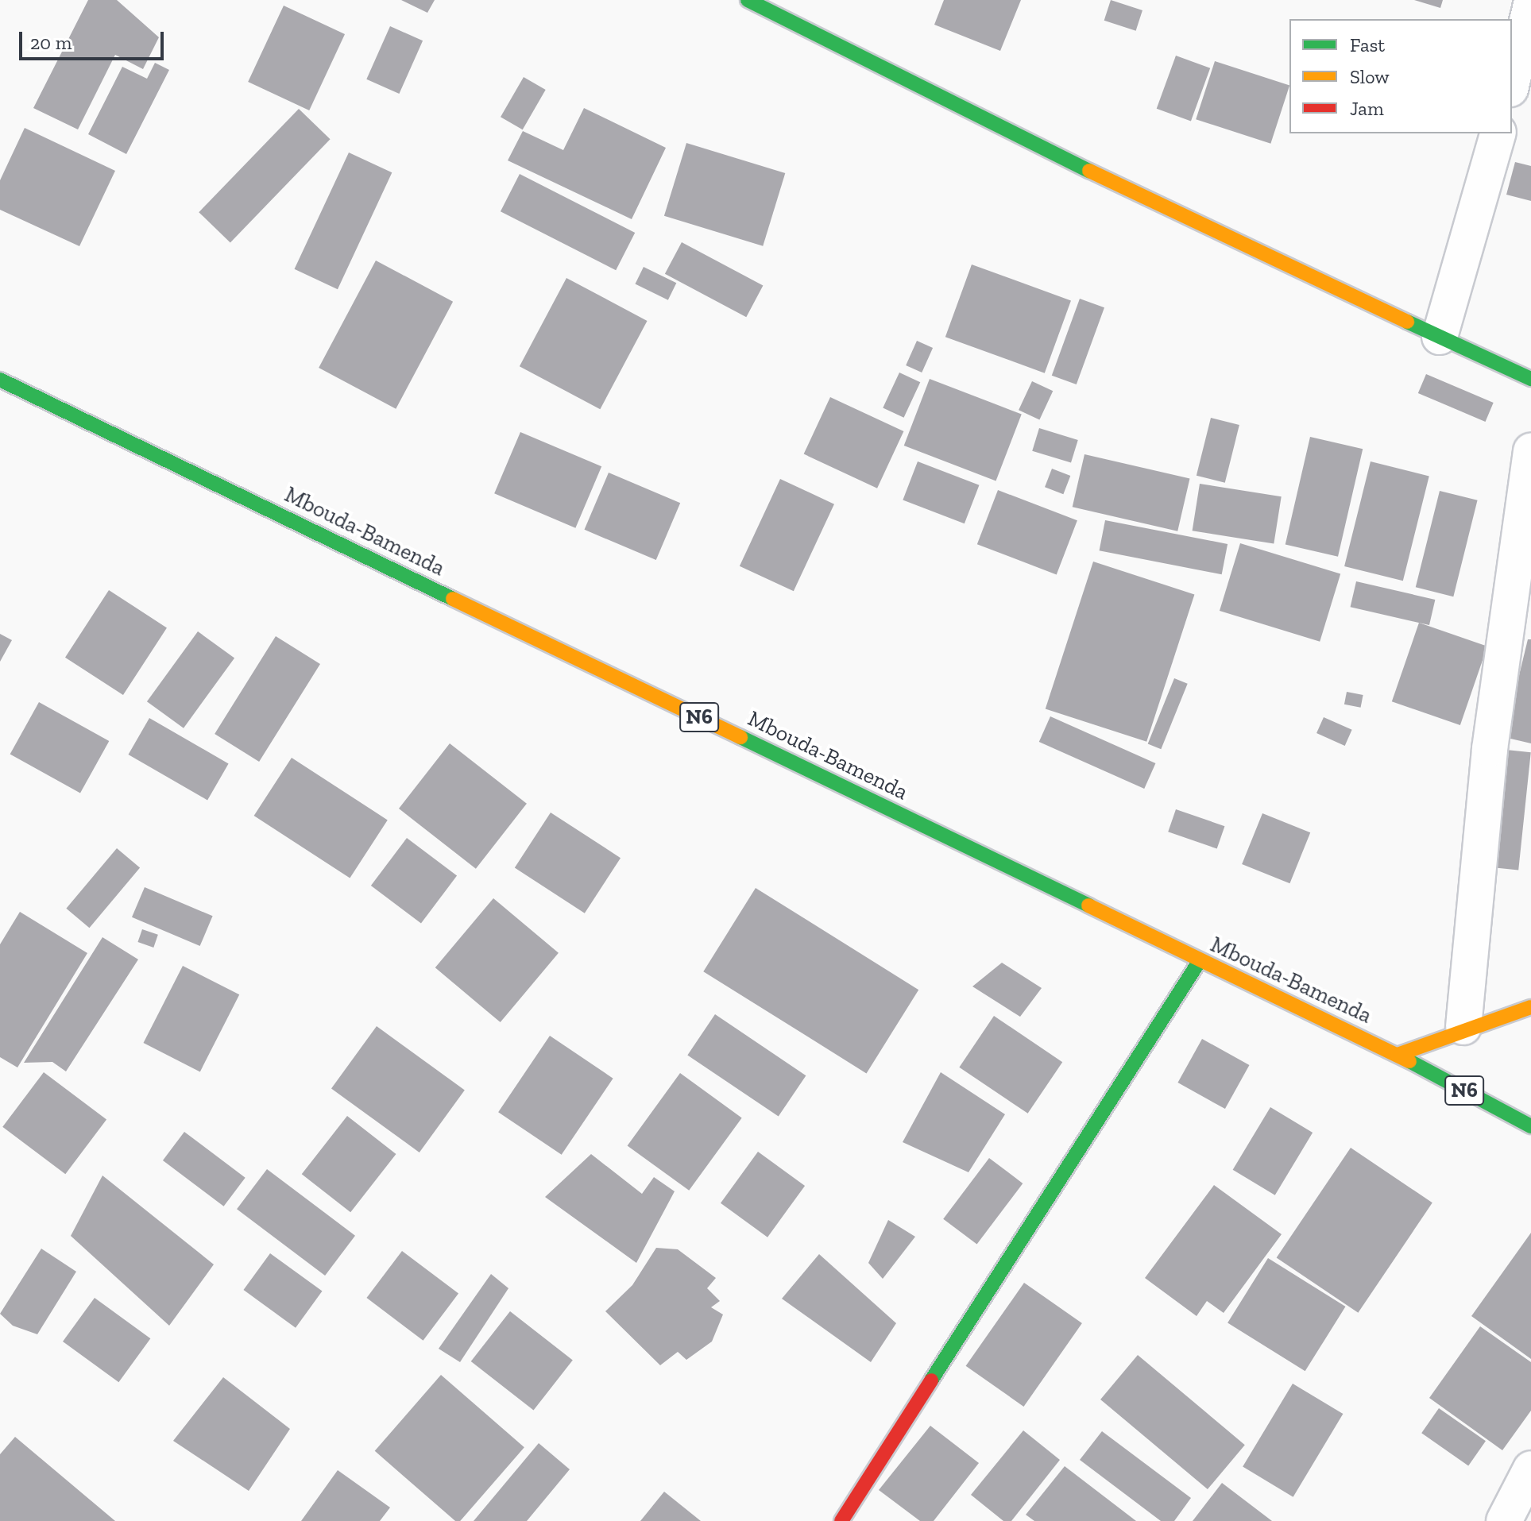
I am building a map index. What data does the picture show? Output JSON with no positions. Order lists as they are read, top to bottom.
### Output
{
  "streets": {
    "main road": ["Mbouda-Bamenda", "N6"]
  },
  "legend": ["Fast", "Slow", "Jam"],
  "scale_bar": "20 m"
}
